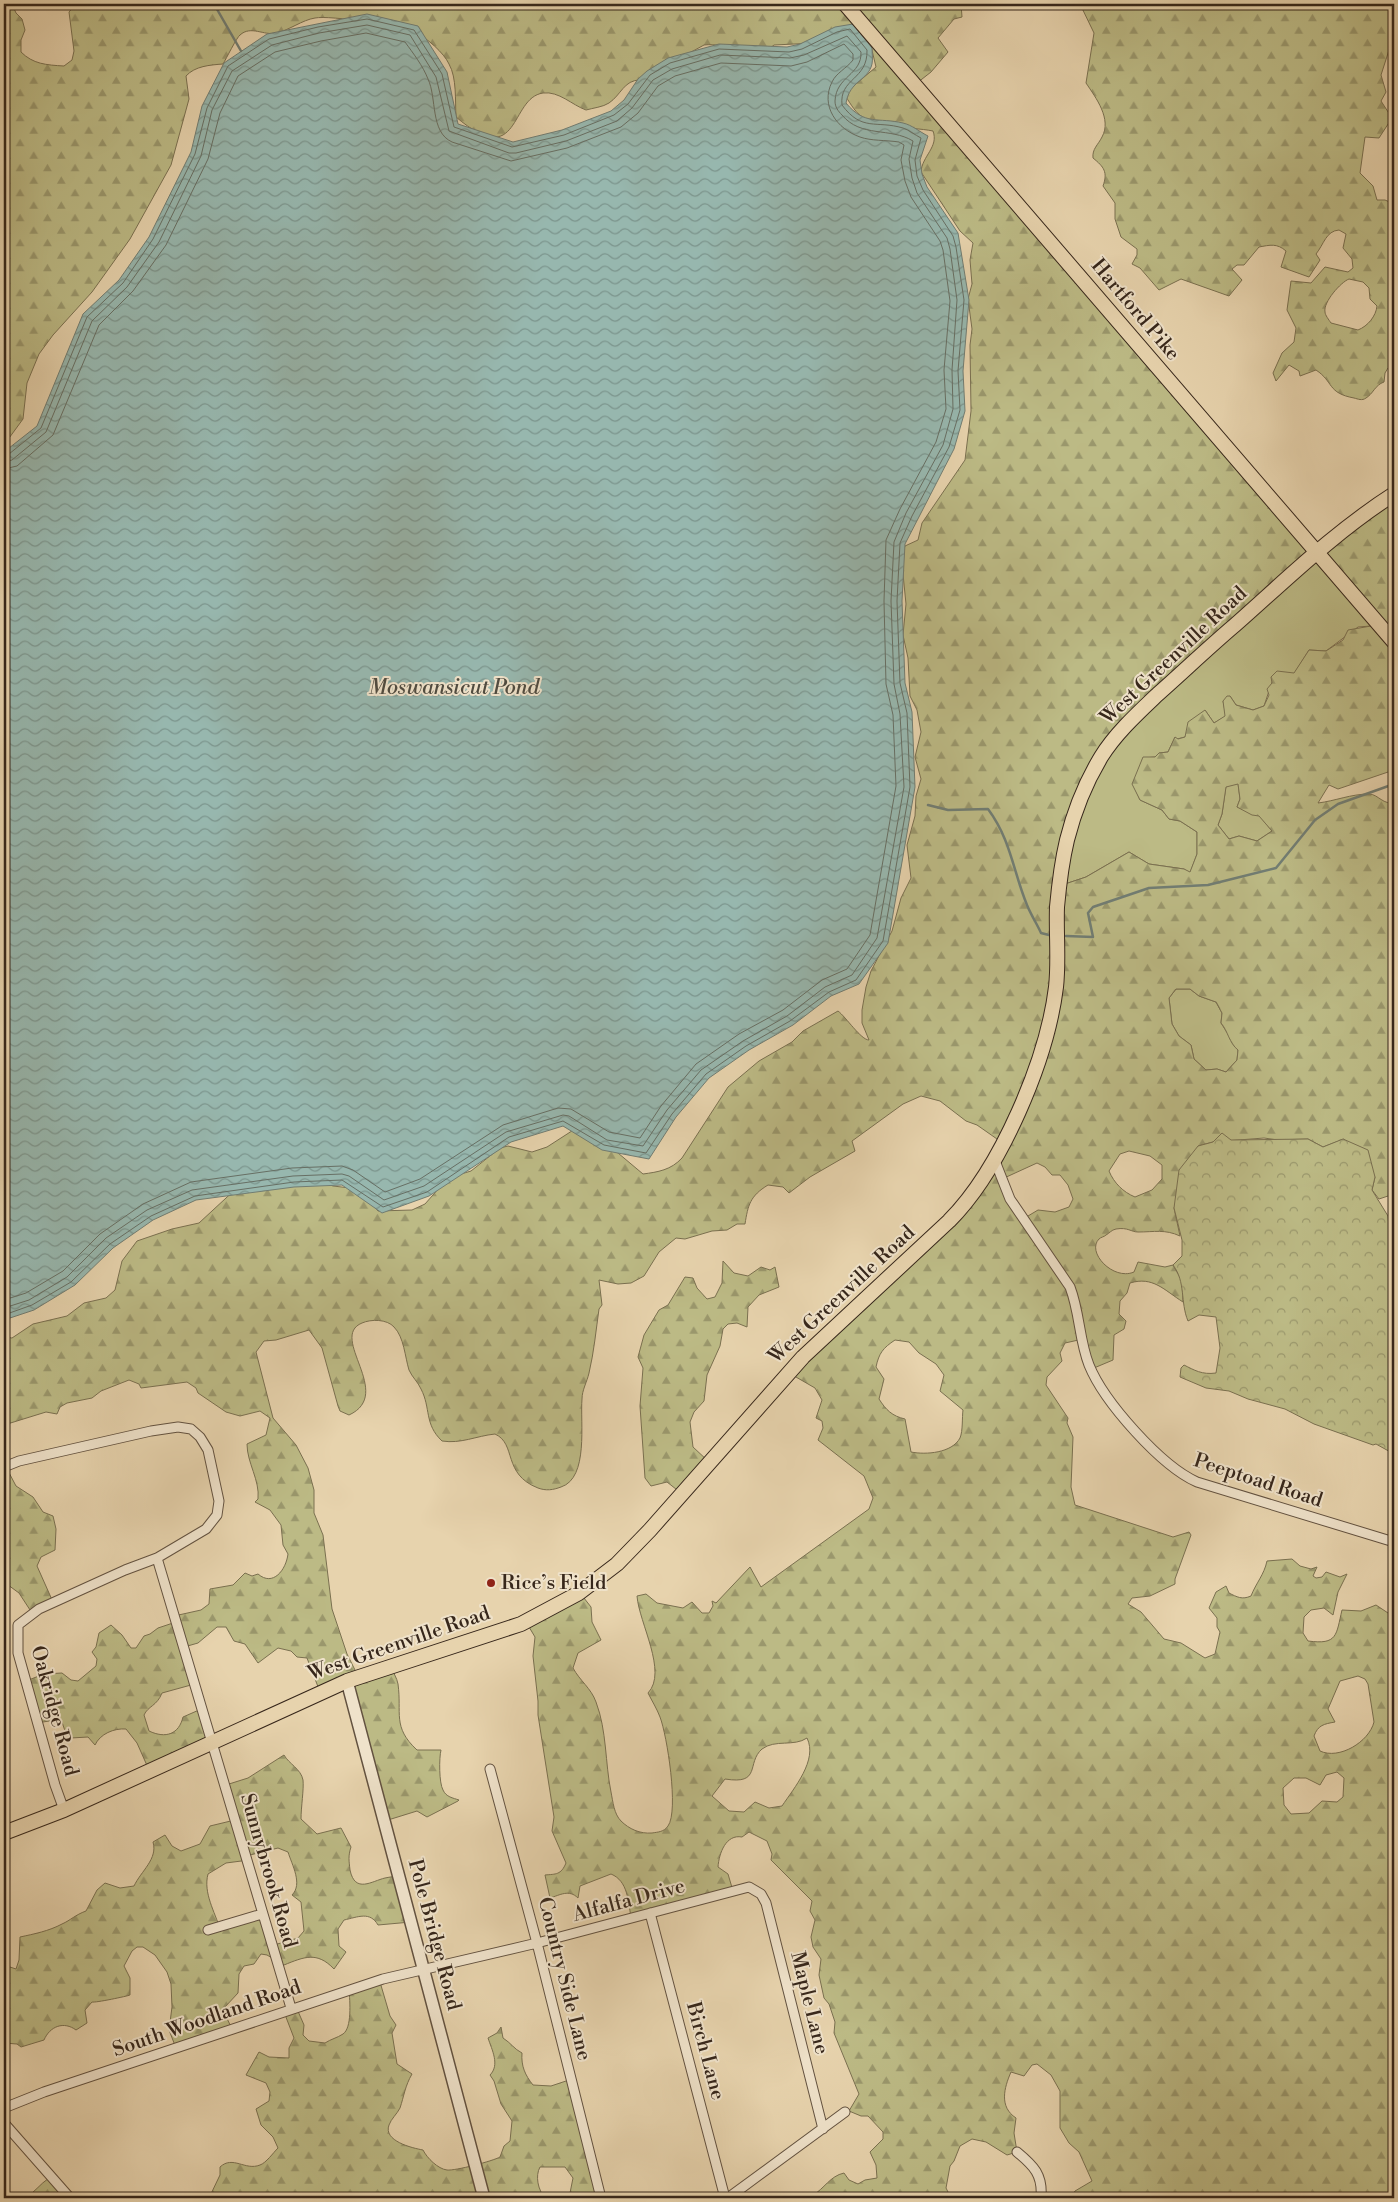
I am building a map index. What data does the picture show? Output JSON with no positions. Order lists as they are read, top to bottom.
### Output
{
  "streets": {
    "main road": ["Hartford Pike", "West Greenville Road"],
    "street": [
      "Peeptoad Road",
      "Oakridge Road",
      "Sunnybrook Road",
      "Alfalfa Drive",
      "Pole Bridge Road",
      "Country Side Lane",
      "Maple Lane",
      "South Woodland Road",
      "Birch Lane"
    ]
  },
  "crossings": [
    ["Hartford Pike", "West Greenville Road"],
    ["West Greenville Road", "Peeptoad Road"],
    ["West Greenville Road", "Oakridge Road"],
    ["West Greenville Road", "Sunnybrook Road"],
    ["West Greenville Road", "Pole Bridge Road"],
    ["Oakridge Road", "Sunnybrook Road"],
    ["Sunnybrook Road", "South Woodland Road"],
    ["Alfalfa Drive", "Pole Bridge Road"],
    ["Alfalfa Drive", "Country Side Lane"],
    ["Alfalfa Drive", "Maple Lane"],
    ["Alfalfa Drive", "South Woodland Road"],
    ["Alfalfa Drive", "Birch Lane"],
    ["Pole Bridge Road", "South Woodland Road"]
  ],
  "water": ["Moswansicut Pond"],
  "places": ["Rice’s Field"]
}
